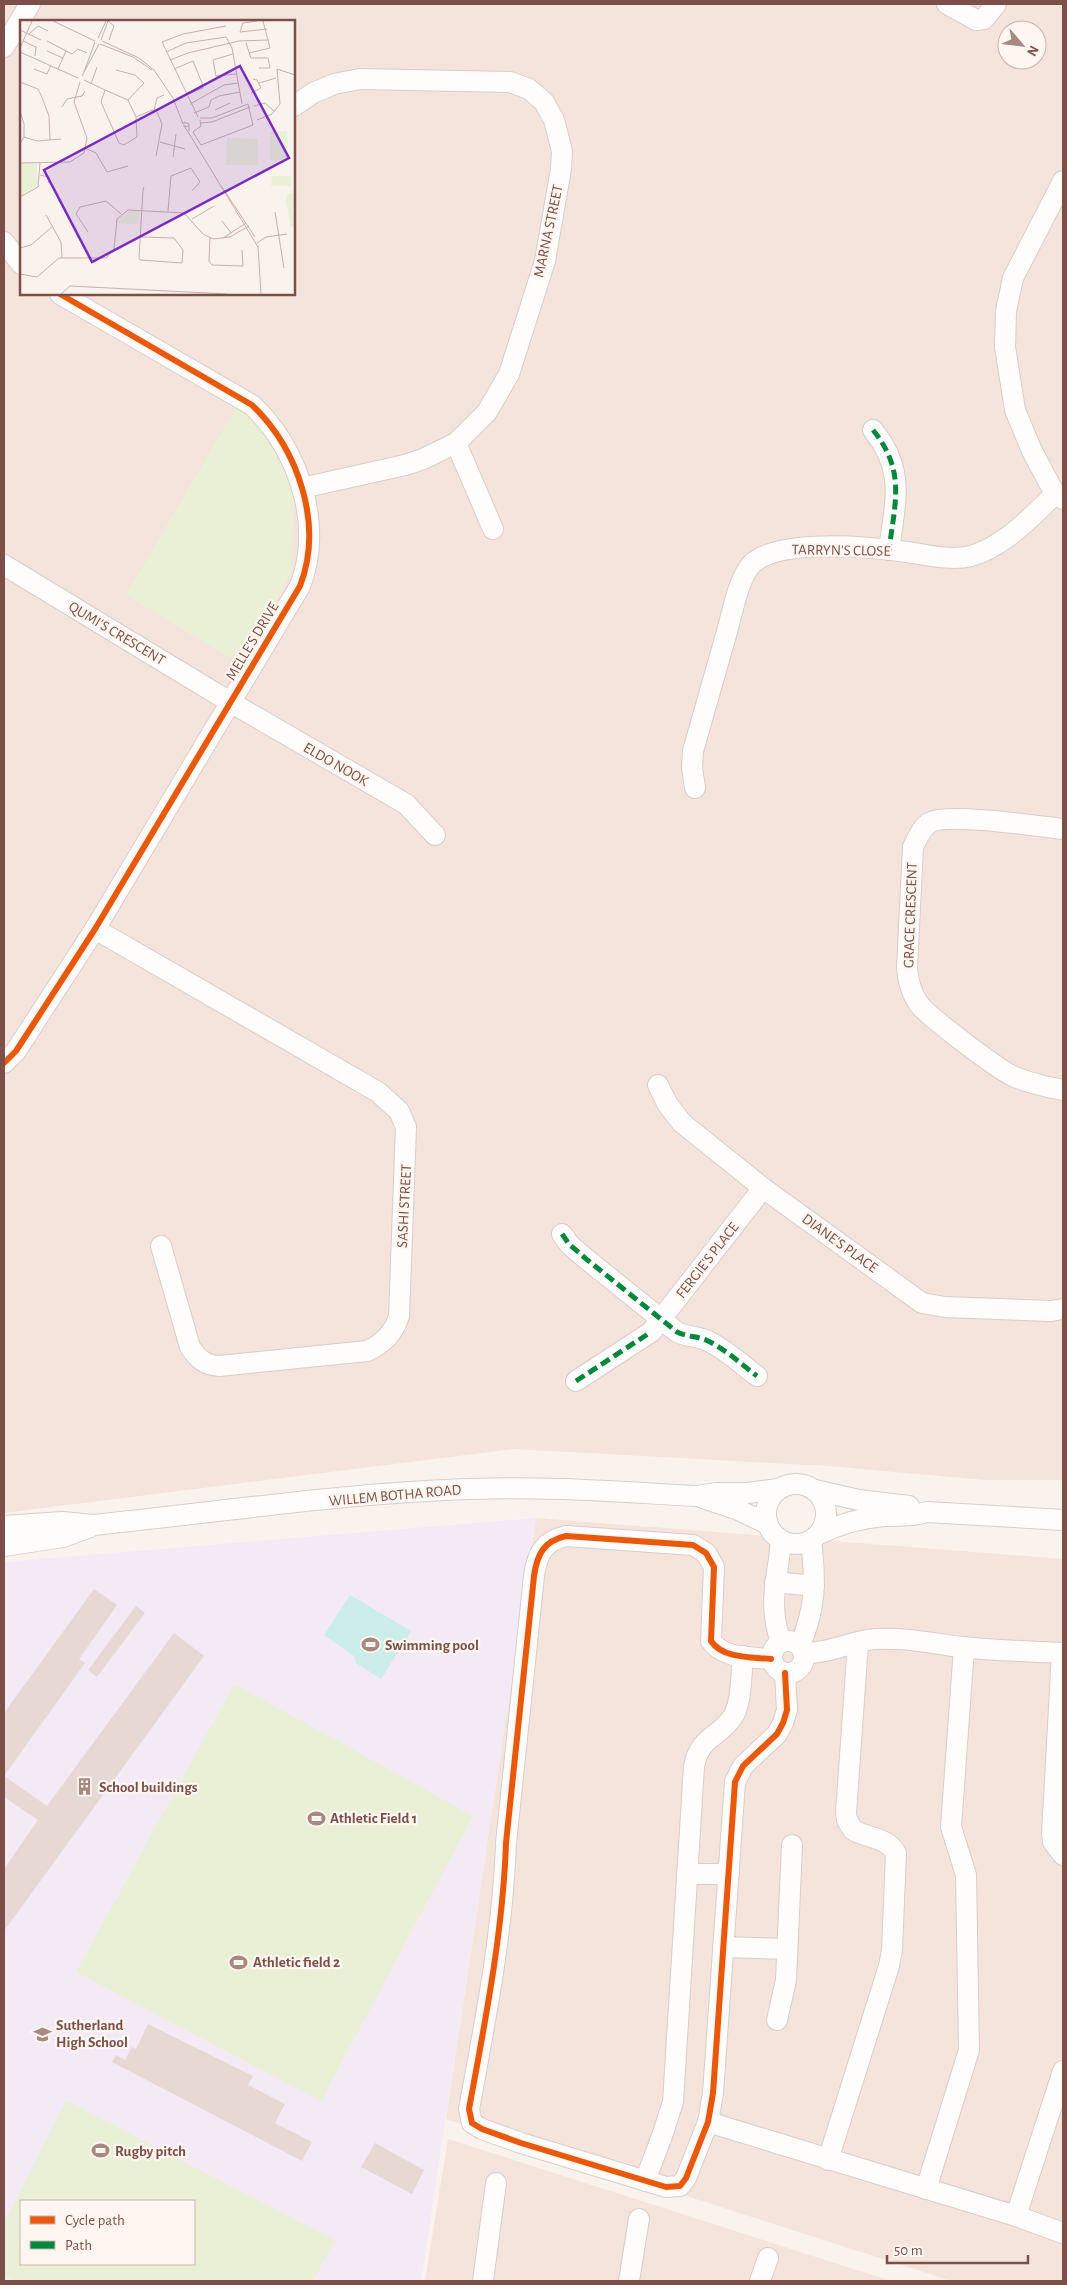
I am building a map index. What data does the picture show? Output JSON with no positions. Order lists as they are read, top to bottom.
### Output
{
  "streets": {
    "street": [
      "MARNA STREET",
      "TARRYN'S CLOSE",
      "QUMI'S CRESCENT",
      "MELLE'S DRIVE",
      "ELDO NOOK",
      "GRACE CRESCENT",
      "SASHI STREET",
      "DIANE'S PLACE",
      "FERGIE'S PLACE",
      "WILLEM BOTHA ROAD"
    ]
  },
  "crossings": [
    ["MARNA STREET", "MELLE'S DRIVE"],
    ["QUMI'S CRESCENT", "MELLE'S DRIVE"],
    ["QUMI'S CRESCENT", "ELDO NOOK"],
    ["MELLE'S DRIVE", "ELDO NOOK"],
    ["MELLE'S DRIVE", "SASHI STREET"],
    ["DIANE'S PLACE", "FERGIE'S PLACE"]
  ],
  "places": {
    "sports": [
      "Swimming pool",
      "Athletic Field 1",
      "Athletic field 2",
      "Rugby pitch"
    ],
    "building": ["School buildings"],
    "school or university": ["Sutherland High School"]
  },
  "legend": ["Cycle path", "Path"],
  "scale_bar": "50 m",
  "north": "bottom right"
}
